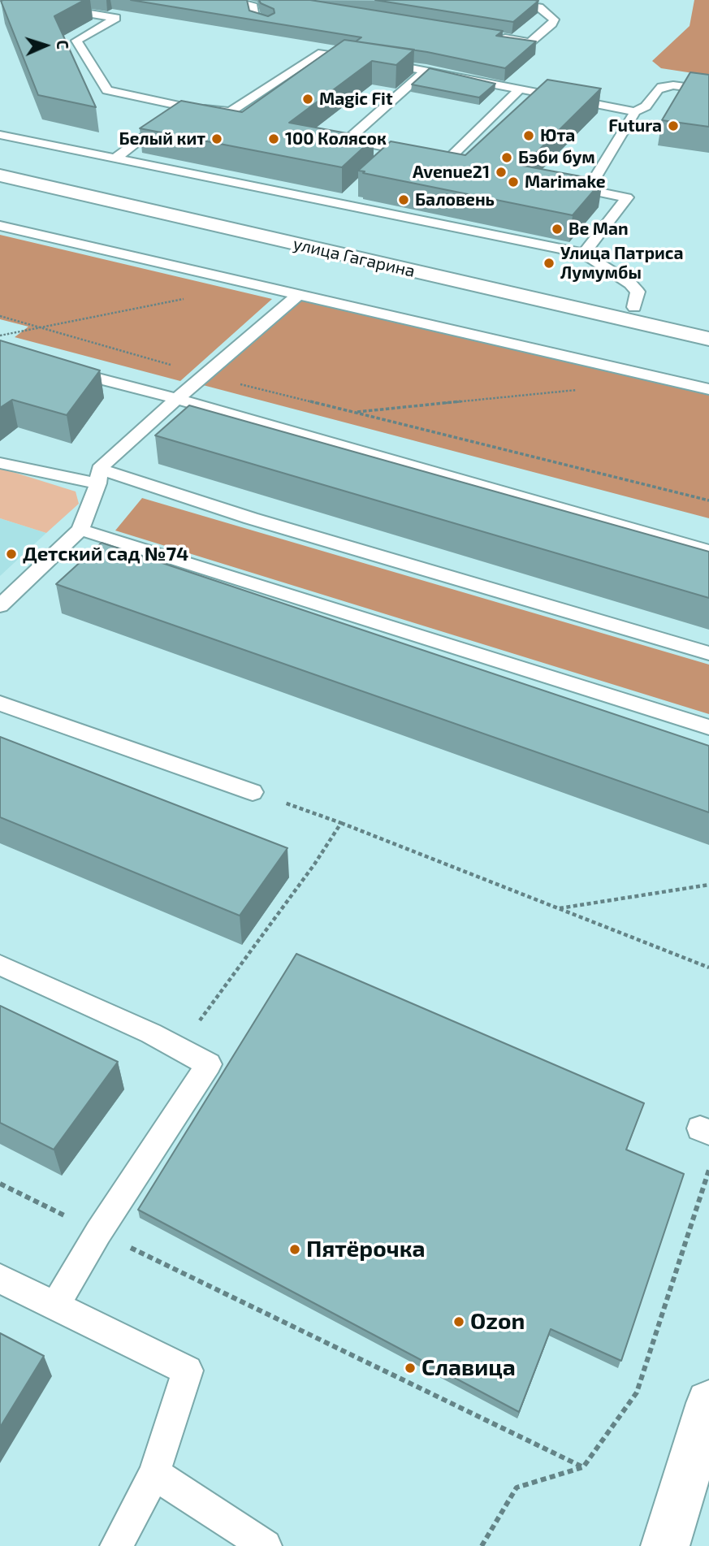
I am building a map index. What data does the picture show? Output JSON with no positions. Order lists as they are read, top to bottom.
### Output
{
  "streets": {
    "main road": ["улица Гагарина"]
  },
  "places": [
    "Magic Fit",
    "Futura",
    "Юта",
    "Белый кит",
    "100 Колясок",
    "Бэби бум",
    "Avenue21",
    "Marimake",
    "Баловень",
    "Be Man",
    "Улица Патриса Лумумбы",
    "Детский сад №74",
    "Пятёрочка",
    "Ozon",
    "Славица"
  ],
  "north": "right"
}
